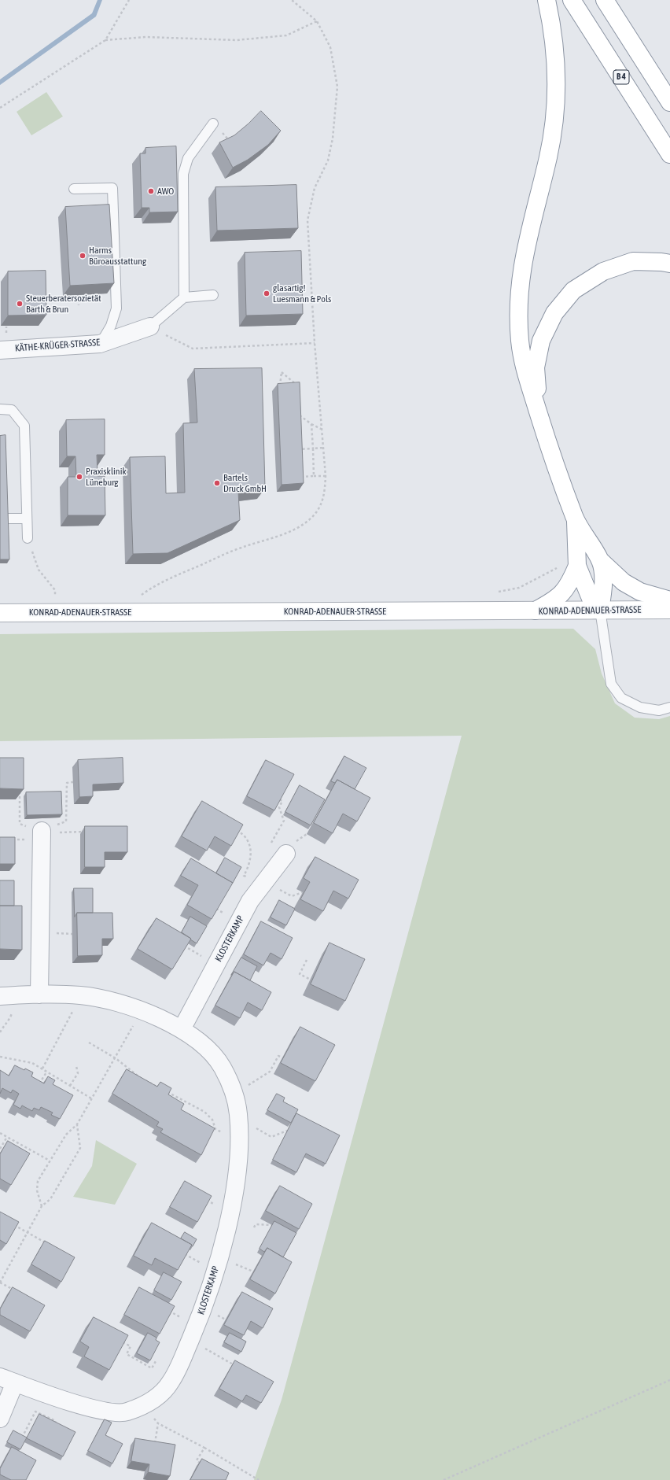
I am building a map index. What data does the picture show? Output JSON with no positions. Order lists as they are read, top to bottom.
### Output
{
  "streets": {
    "main road": ["B 4", "KONRAD-ADENAUER-STRASSE"],
    "street": ["KÄTHE-KRÜGER-STRASSE", "KLOSTERKAMP"]
  },
  "places": [
    "AWO",
    "Harms Büroausstattung",
    "glasartig! Luesmann & Pols",
    "Steuerberatersozietät Barth & Brun",
    "Praxisklinik Lüneburg",
    "Bartels Druck GmbH"
  ]
}
